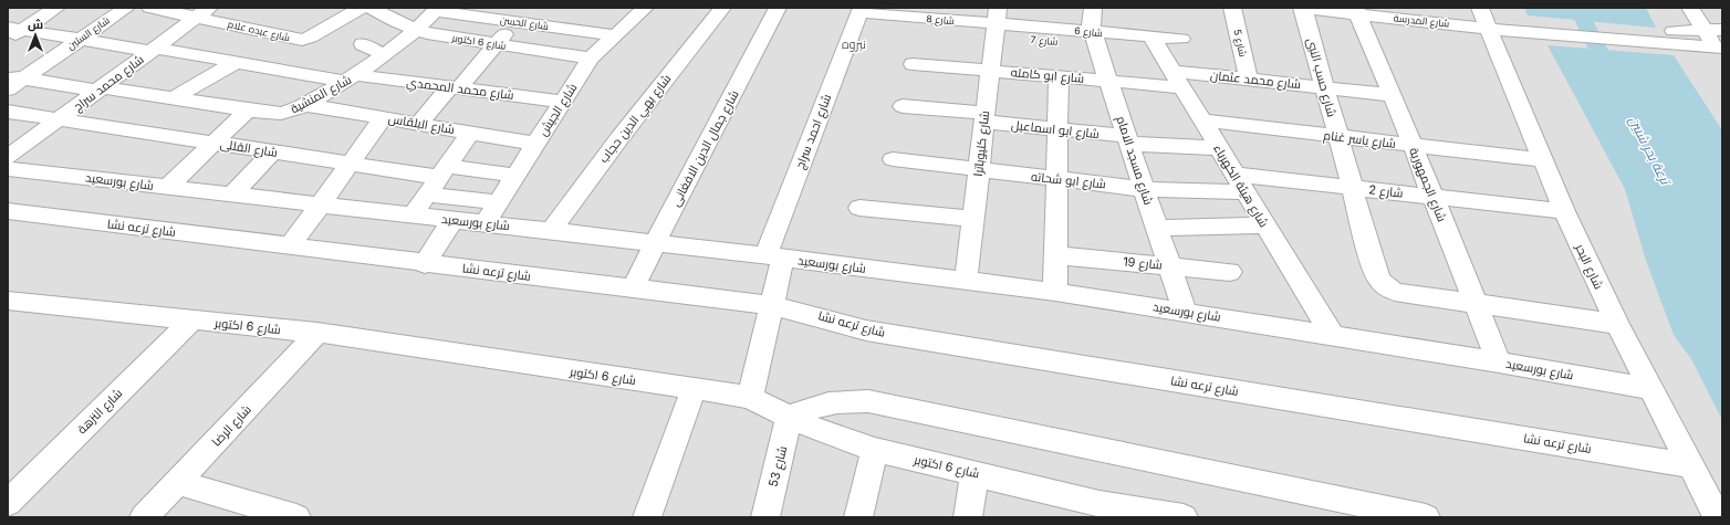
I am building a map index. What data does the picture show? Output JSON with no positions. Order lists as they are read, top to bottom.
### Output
{
  "streets": {
    "street": [
      "شارع 8",
      "شارع المدرسة",
      "شارع الحسن",
      "شارع عبده علام",
      "شارع 6",
      "شارع الستين",
      "شارع 7",
      "شارع 6 اكتوبر",
      "شارع 5",
      "شارع ابو كامله",
      "شارع حسب النبى",
      "شارع محمد عثمان",
      "شارع محمد سراج",
      "شارع محمد المحمدي",
      "شارع المنشية",
      "شارع الجيش",
      "شارع بهي الدين حجاب",
      "شارع البلقاس",
      "شارع ابو اسماعيل",
      "شارع احمد سراج",
      "شارع ياسر غنام",
      "شارع كليوباترا",
      "شارع القللى",
      "شارع جمال الدين الافغانى",
      "شارع مسجد الامام",
      "شارع ابو شحاته",
      "شارع بورسعيد",
      "شارع الجمهورية",
      "شارع هيئة الكهرباء",
      "شارع 2",
      "شارع ترعه نشا",
      "شارع 19",
      "شارع البحر",
      "شارع النزهة",
      "شارع الرضا",
      "شارع 53"
    ]
  },
  "crossings": [
    ["شارع 8", "شارع 7"],
    ["شارع 8", "شارع احمد سراج"],
    ["شارع 8", "شارع كليوباترا"],
    ["شارع المدرسة", "شارع حسب النبى"],
    ["شارع المدرسة", "شارع الجمهورية"],
    ["شارع المدرسة", "شارع البحر"],
    ["شارع الحسن", "شارع المنشية"],
    ["شارع الحسن", "شارع الجيش"],
    ["شارع عبده علام", "شارع 6 اكتوبر"],
    ["شارع عبده علام", "شارع محمد سراج"],
    ["شارع 6", "شارع 7"],
    ["شارع 6", "شارع مسجد الامام"],
    ["شارع 6", "شارع هيئة الكهرباء"],
    ["شارع الستين", "شارع محمد المحمدي"],
    ["شارع الستين", "شارع المنشية"],
    ["شارع 7", "شارع كليوباترا"],
    ["شارع 7", "شارع مسجد الامام"],
    ["شارع 6 اكتوبر", "شارع المنشية"],
    ["شارع 6 اكتوبر", "شارع الجيش"],
    ["شارع 6 اكتوبر", "شارع احمد سراج"],
    ["شارع 6 اكتوبر", "شارع النزهة"],
    ["شارع 6 اكتوبر", "شارع الرضا"],
    ["شارع 6 اكتوبر", "شارع 53"],
    ["شارع 5", "شارع محمد عثمان"],
    ["شارع ابو كامله", "شارع محمد عثمان"],
    ["شارع ابو كامله", "شارع كليوباترا"],
    ["شارع ابو كامله", "شارع مسجد الامام"],
    ["شارع ابو كامله", "شارع هيئة الكهرباء"],
    ["شارع حسب النبى", "شارع محمد عثمان"],
    ["شارع حسب النبى", "شارع ياسر غنام"],
    ["شارع حسب النبى", "شارع الجمهورية"],
    ["شارع حسب النبى", "شارع 2"],
    ["شارع محمد عثمان", "شارع الجمهورية"],
    ["شارع محمد عثمان", "شارع هيئة الكهرباء"],
    ["شارع محمد سراج", "شارع محمد المحمدي"],
    ["شارع محمد سراج", "شارع المنشية"],
    ["شارع محمد سراج", "شارع القللى"],
    ["شارع محمد المحمدي", "شارع المنشية"],
    ["شارع محمد المحمدي", "شارع الجيش"],
    ["شارع المنشية", "شارع البلقاس"],
    ["شارع الجيش", "شارع البلقاس"],
    ["شارع الجيش", "شارع بورسعيد"],
    ["شارع بهي الدين حجاب", "شارع بورسعيد"],
    ["شارع ابو اسماعيل", "شارع كليوباترا"],
    ["شارع ابو اسماعيل", "شارع مسجد الامام"],
    ["شارع ابو اسماعيل", "شارع هيئة الكهرباء"],
    ["شارع احمد سراج", "شارع بورسعيد"],
    ["شارع احمد سراج", "شارع ترعه نشا"],
    ["شارع ياسر غنام", "شارع الجمهورية"],
    ["شارع ياسر غنام", "شارع هيئة الكهرباء"],
    ["شارع ياسر غنام", "شارع البحر"],
    ["شارع كليوباترا", "شارع ابو شحاته"],
    ["شارع كليوباترا", "شارع بورسعيد"],
    ["شارع جمال الدين الافغانى", "شارع بورسعيد"],
    ["شارع جمال الدين الافغانى", "شارع ترعه نشا"],
    ["شارع مسجد الامام", "شارع ابو شحاته"],
    ["شارع مسجد الامام", "شارع بورسعيد"],
    ["شارع مسجد الامام", "شارع 19"],
    ["شارع ابو شحاته", "شارع هيئة الكهرباء"],
    ["شارع بورسعيد", "شارع الجمهورية"],
    ["شارع بورسعيد", "شارع هيئة الكهرباء"],
    ["شارع بورسعيد", "شارع البحر"],
    ["شارع الجمهورية", "شارع 2"],
    ["شارع هيئة الكهرباء", "شارع 2"],
    ["شارع 2", "شارع البحر"],
    ["شارع ترعه نشا", "شارع البحر"]
  ],
  "districts": ["نبروه"],
  "water": ["ترعة بحر شبين"],
  "north": "top"
}
